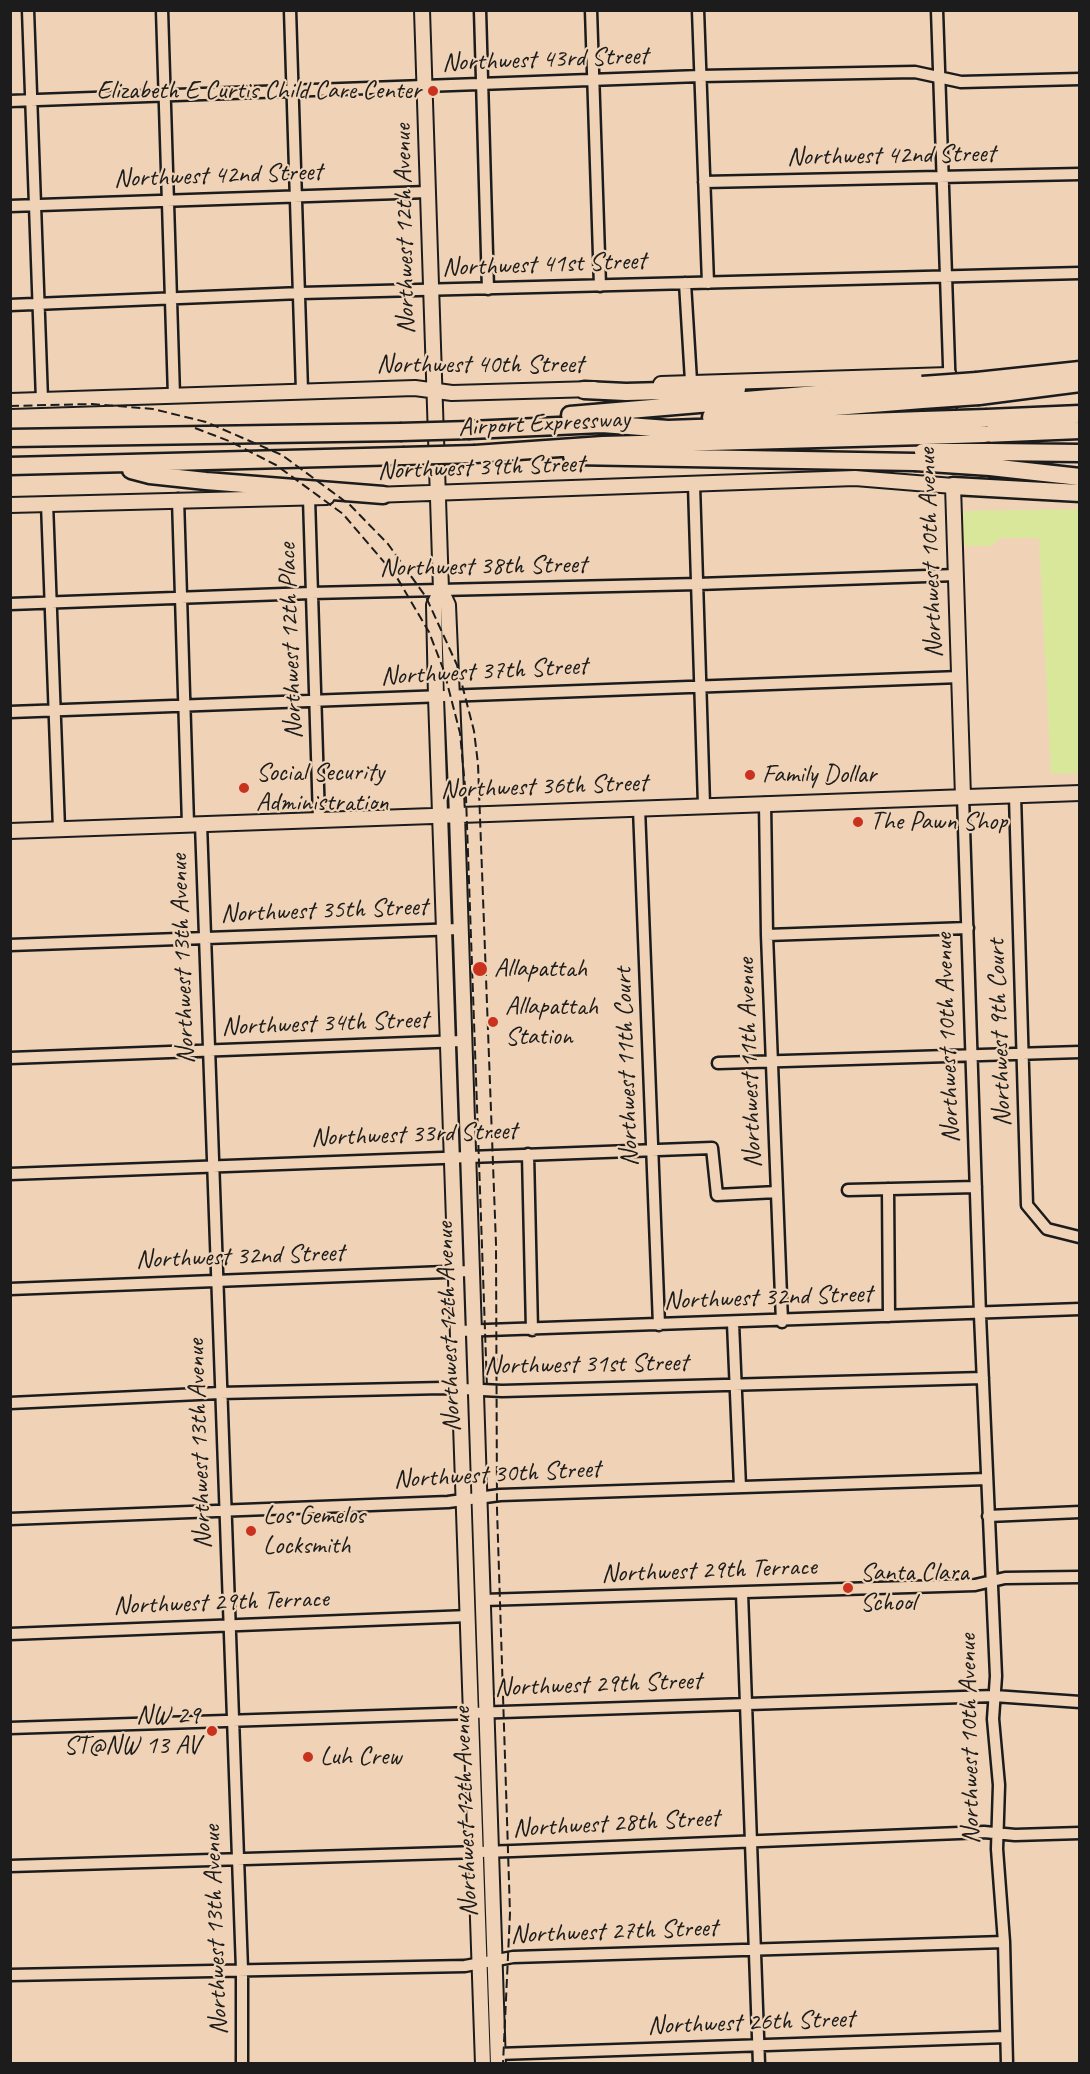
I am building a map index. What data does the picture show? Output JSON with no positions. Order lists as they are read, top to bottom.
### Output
{
  "streets": {
    "highway": ["Airport Expressway"],
    "main road": [
      "Northwest 12th Avenue",
      "Northwest 40th Street",
      "Northwest 39th Street",
      "Northwest 10th Avenue",
      "Northwest 36th Street"
    ],
    "street": [
      "Northwest 43rd Street",
      "Northwest 42nd Street",
      "Northwest 41st Street",
      "Northwest 38th Street",
      "Northwest 12th Place",
      "Northwest 37th Street",
      "Northwest 35th Street",
      "Northwest 13th Avenue",
      "Northwest 34th Street",
      "Northwest 9th Court",
      "Northwest 11th Avenue",
      "Northwest 11th Court",
      "Northwest 33rd Street",
      "Northwest 32nd Street",
      "Northwest 31st Street",
      "Northwest 30th Street",
      "Northwest 29th Terrace",
      "Northwest 29th Street",
      "Northwest 28th Street",
      "Northwest 27th Street",
      "Northwest 26th Street"
    ]
  },
  "crossings": [
    ["Northwest 43rd Street", "Northwest 12th Avenue"],
    ["Northwest 43rd Street", "Northwest 10th Avenue"],
    ["Northwest 42nd Street", "Northwest 12th Avenue"],
    ["Northwest 42nd Street", "Northwest 10th Avenue"],
    ["Northwest 12th Avenue", "Northwest 41st Street"],
    ["Northwest 12th Avenue", "Northwest 40th Street"],
    ["Northwest 12th Avenue", "Northwest 39th Street"],
    ["Northwest 12th Avenue", "Northwest 38th Street"],
    ["Northwest 12th Avenue", "Northwest 37th Street"],
    ["Northwest 12th Avenue", "Northwest 36th Street"],
    ["Northwest 12th Avenue", "Northwest 35th Street"],
    ["Northwest 12th Avenue", "Northwest 34th Street"],
    ["Northwest 12th Avenue", "Northwest 33rd Street"],
    ["Northwest 12th Avenue", "Northwest 32nd Street"],
    ["Northwest 12th Avenue", "Northwest 31st Street"],
    ["Northwest 12th Avenue", "Northwest 30th Street"],
    ["Northwest 12th Avenue", "Northwest 29th Terrace"],
    ["Northwest 12th Avenue", "Northwest 29th Street"],
    ["Northwest 12th Avenue", "Northwest 28th Street"],
    ["Northwest 12th Avenue", "Northwest 27th Street"],
    ["Northwest 12th Avenue", "Northwest 26th Street"],
    ["Northwest 41st Street", "Northwest 10th Avenue"],
    ["Northwest 40th Street", "Northwest 10th Avenue"],
    ["Northwest 39th Street", "Northwest 10th Avenue"],
    ["Northwest 39th Street", "Northwest 12th Place"],
    ["Northwest 39th Street", "Northwest 13th Avenue"],
    ["Northwest 10th Avenue", "Northwest 38th Street"],
    ["Northwest 10th Avenue", "Northwest 37th Street"],
    ["Northwest 10th Avenue", "Northwest 36th Street"],
    ["Northwest 10th Avenue", "Northwest 32nd Street"],
    ["Northwest 10th Avenue", "Northwest 31st Street"],
    ["Northwest 10th Avenue", "Northwest 30th Street"],
    ["Northwest 10th Avenue", "Northwest 29th Terrace"],
    ["Northwest 10th Avenue", "Northwest 29th Street"],
    ["Northwest 10th Avenue", "Northwest 28th Street"],
    ["Northwest 10th Avenue", "Northwest 27th Street"],
    ["Northwest 10th Avenue", "Northwest 26th Street"],
    ["Northwest 38th Street", "Northwest 12th Place"],
    ["Northwest 38th Street", "Northwest 13th Avenue"],
    ["Northwest 12th Place", "Northwest 37th Street"],
    ["Northwest 12th Place", "Northwest 36th Street"],
    ["Northwest 37th Street", "Northwest 13th Avenue"],
    ["Northwest 36th Street", "Northwest 13th Avenue"],
    ["Northwest 36th Street", "Northwest 9th Court"],
    ["Northwest 36th Street", "Northwest 11th Avenue"],
    ["Northwest 36th Street", "Northwest 11th Court"],
    ["Northwest 35th Street", "Northwest 13th Avenue"],
    ["Northwest 13th Avenue", "Northwest 34th Street"],
    ["Northwest 13th Avenue", "Northwest 33rd Street"],
    ["Northwest 13th Avenue", "Northwest 32nd Street"],
    ["Northwest 13th Avenue", "Northwest 31st Street"],
    ["Northwest 13th Avenue", "Northwest 30th Street"],
    ["Northwest 13th Avenue", "Northwest 29th Terrace"],
    ["Northwest 13th Avenue", "Northwest 29th Street"],
    ["Northwest 13th Avenue", "Northwest 28th Street"],
    ["Northwest 13th Avenue", "Northwest 27th Street"],
    ["Northwest 11th Avenue", "Northwest 33rd Street"],
    ["Northwest 11th Avenue", "Northwest 32nd Street"],
    ["Northwest 11th Court", "Northwest 33rd Street"],
    ["Northwest 11th Court", "Northwest 32nd Street"]
  ],
  "places": [
    "Elizabeth E Curtis Child Care Center",
    "Family Dollar",
    "Social Security Administration",
    "The Pawn Shop",
    "Allapattah",
    "Allapattah Station",
    "Los Gemelos Locksmith",
    "Santa Clara School",
    "NW 29 ST@NW 13 AV",
    "Luh Crew"
  ]
}
